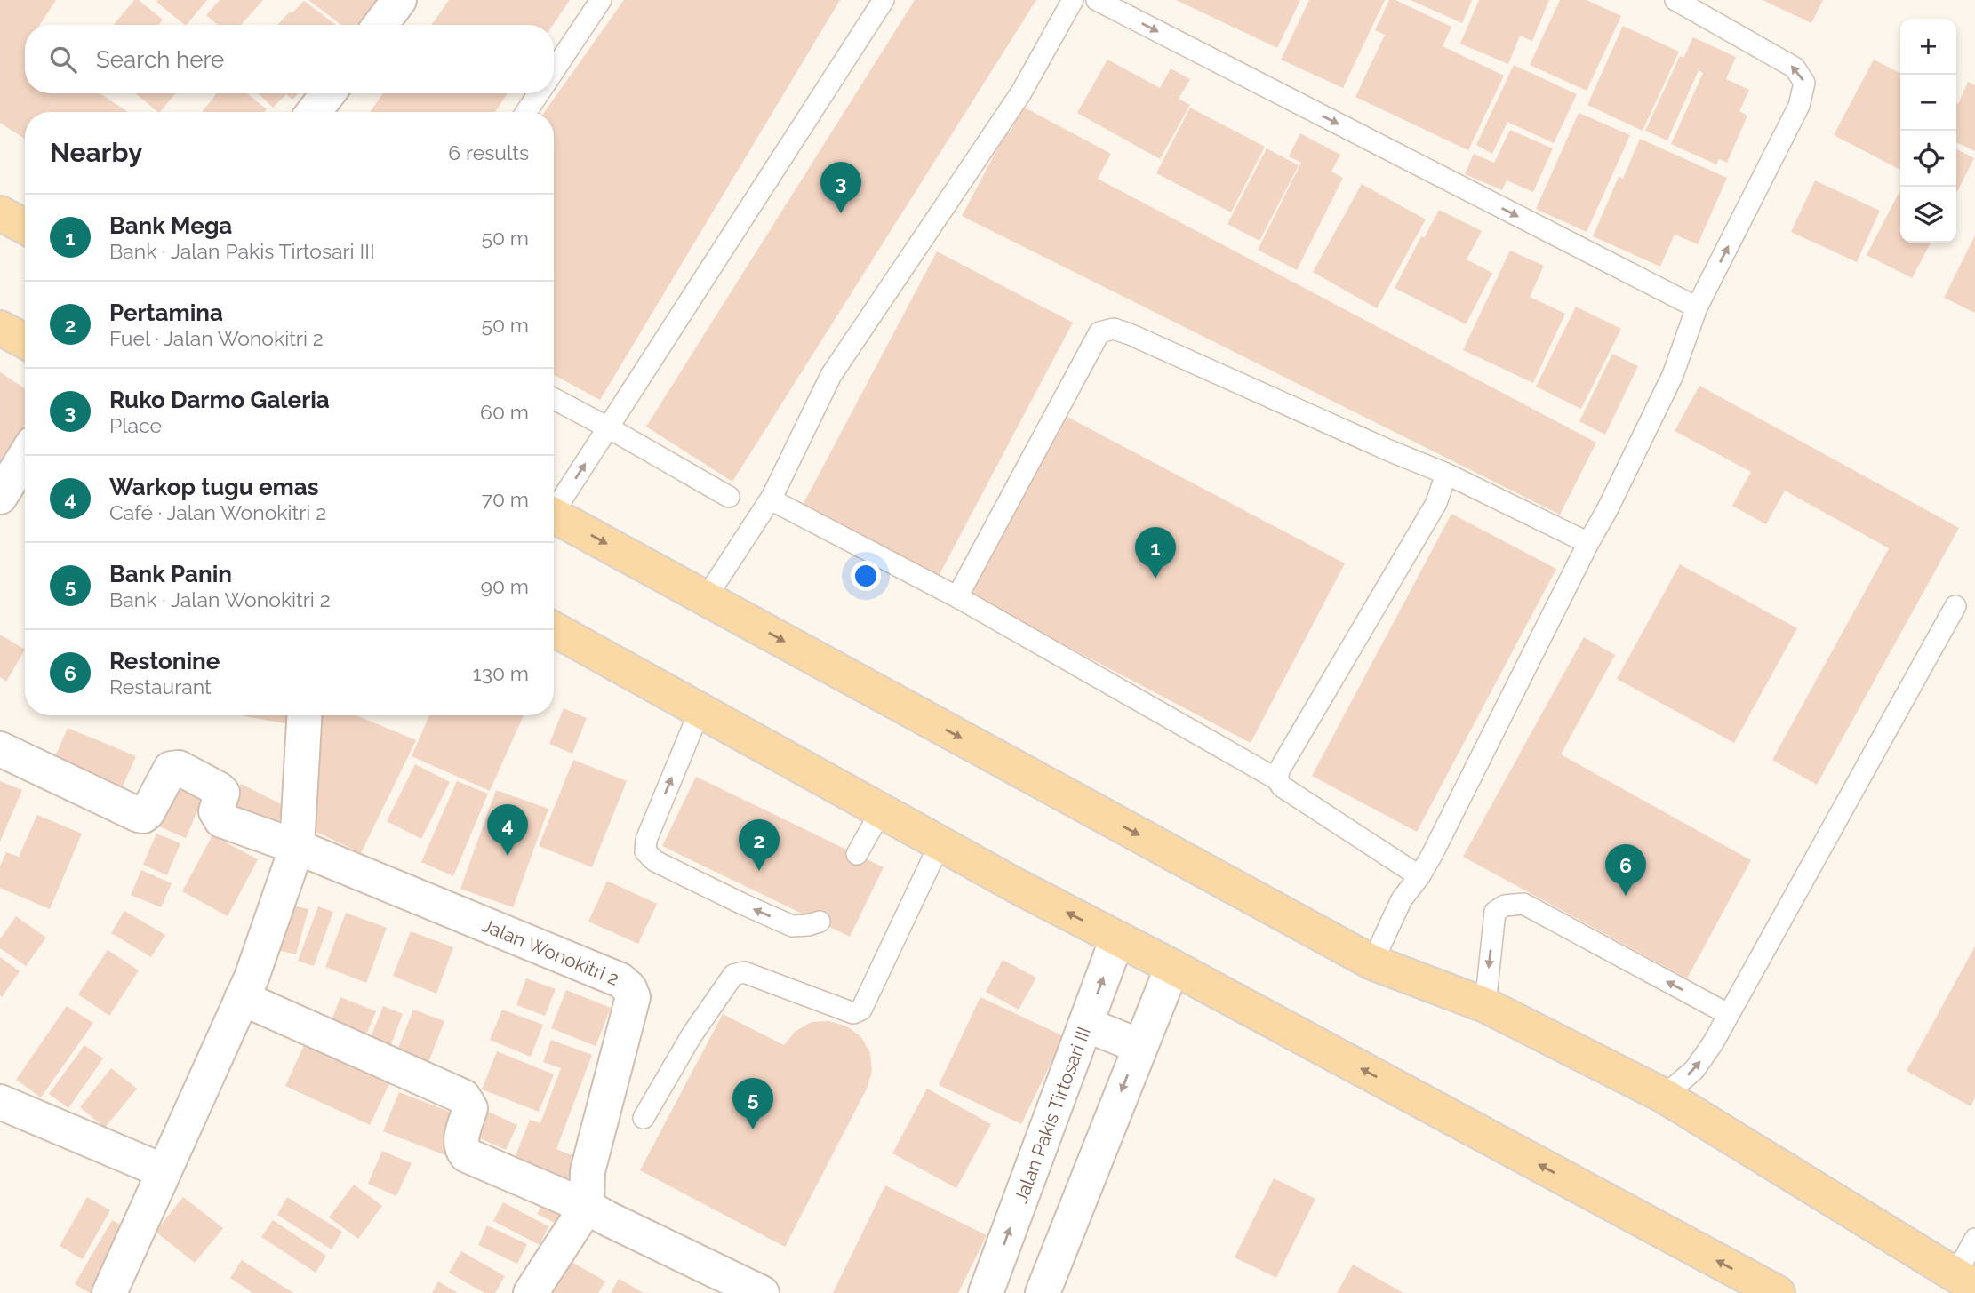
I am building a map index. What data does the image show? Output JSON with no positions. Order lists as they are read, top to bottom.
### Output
{
  "streets": {
    "street": ["Jalan Wonokitri 2", "Jalan Pakis Tirtosari III"]
  },
  "page": {
    "map_buttons": ["+", "−"],
    "search": "Search here",
    "heading": ["Nearby", "6 results"],
    "pins": [
      "3",
      "1",
      "4",
      "2",
      "6",
      "5"
    ],
    "list": [
      {
        "mark": "1",
        "name": "Bank Mega",
        "note": "Bank · Jalan Pakis Tirtosari III",
        "value": "50 m"
      },
      {
        "mark": "2",
        "name": "Pertamina",
        "note": "Fuel · Jalan Wonokitri 2",
        "value": "50 m"
      },
      {
        "mark": "3",
        "name": "Ruko Darmo Galeria",
        "note": "Place",
        "value": "60 m"
      },
      {
        "mark": "4",
        "name": "Warkop tugu emas",
        "note": "Café · Jalan Wonokitri 2",
        "value": "70 m"
      },
      {
        "mark": "5",
        "name": "Bank Panin",
        "note": "Bank · Jalan Wonokitri 2",
        "value": "90 m"
      },
      {
        "mark": "6",
        "name": "Restonine",
        "note": "Restaurant",
        "value": "130 m"
      }
    ]
  }
}
